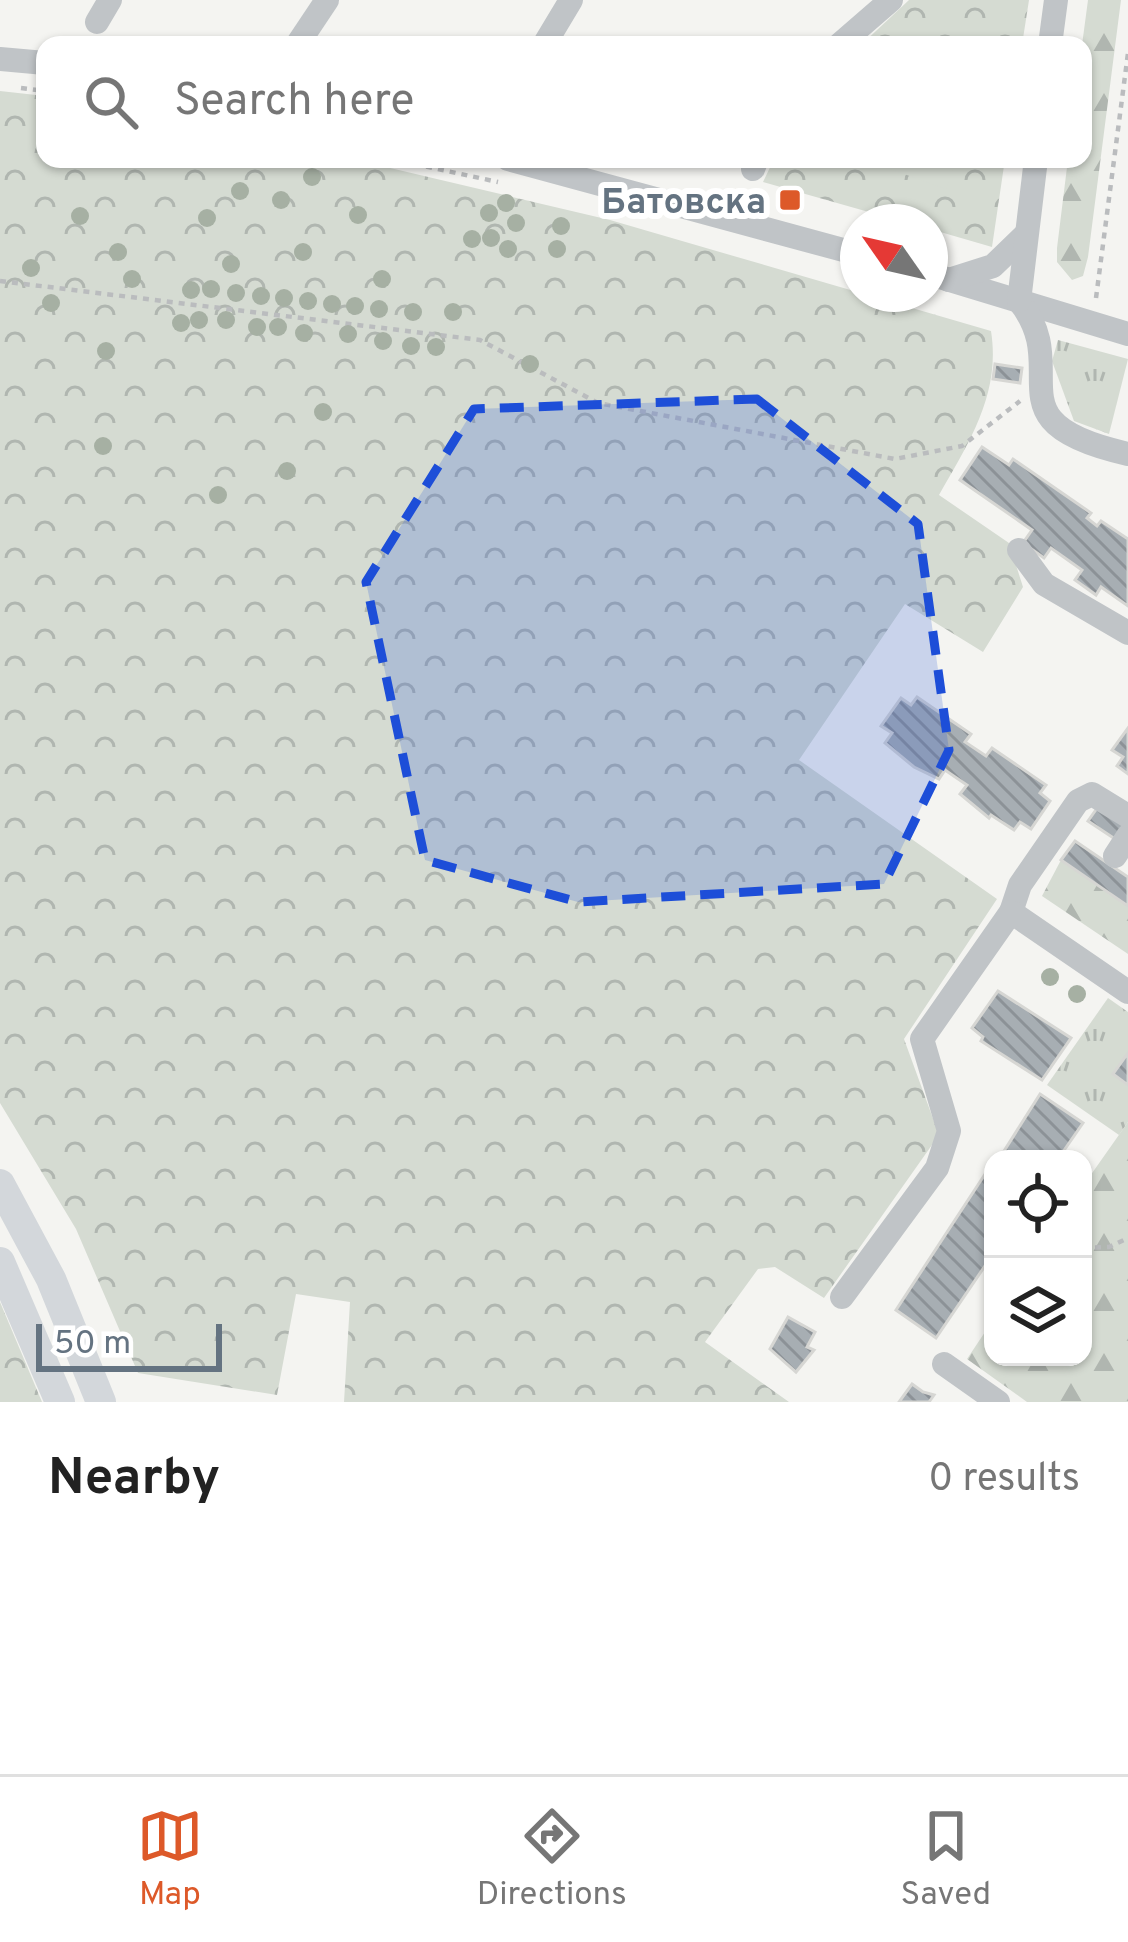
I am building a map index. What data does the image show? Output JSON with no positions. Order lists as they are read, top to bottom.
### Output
{
  "places": {
    "transit": ["Батовска"]
  },
  "scale_bar": "50 m",
  "north": "top left",
  "page": {
    "search": "Search here",
    "scale": "50 m",
    "heading": ["Nearby", "0 results"],
    "nav": ["Map", "Directions", "Saved"]
  }
}
